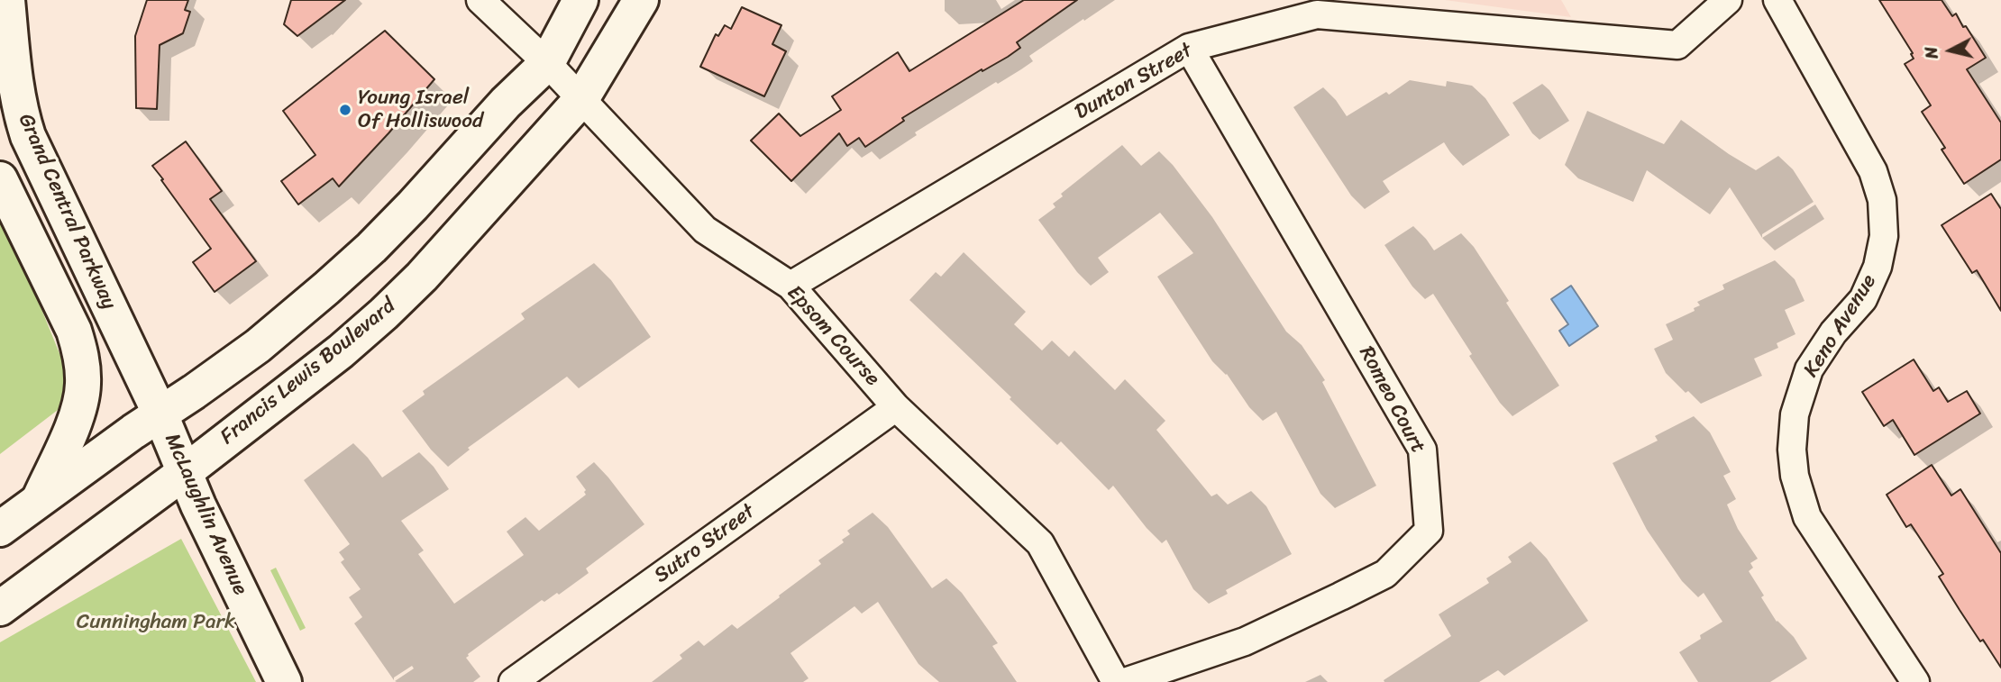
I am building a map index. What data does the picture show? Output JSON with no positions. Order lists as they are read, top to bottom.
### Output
{
  "streets": {
    "main road": ["Grand Central Parkway", "Francis Lewis Boulevard", "McLaughlin Avenue"],
    "street": [
      "Dunton Street",
      "Keno Avenue",
      "Epsom Course",
      "Romeo Court",
      "Sutro Street"
    ]
  },
  "crossings": [
    ["Dunton Street", "Epsom Course"],
    ["Dunton Street", "Romeo Court"],
    ["Grand Central Parkway", "McLaughlin Avenue"],
    ["Epsom Course", "Francis Lewis Boulevard"],
    ["Epsom Course", "Sutro Street"],
    ["Francis Lewis Boulevard", "McLaughlin Avenue"]
  ],
  "parks": ["Cunningham Park"],
  "places": ["Young Israel Of Holliswood"],
  "north": "left"
}
